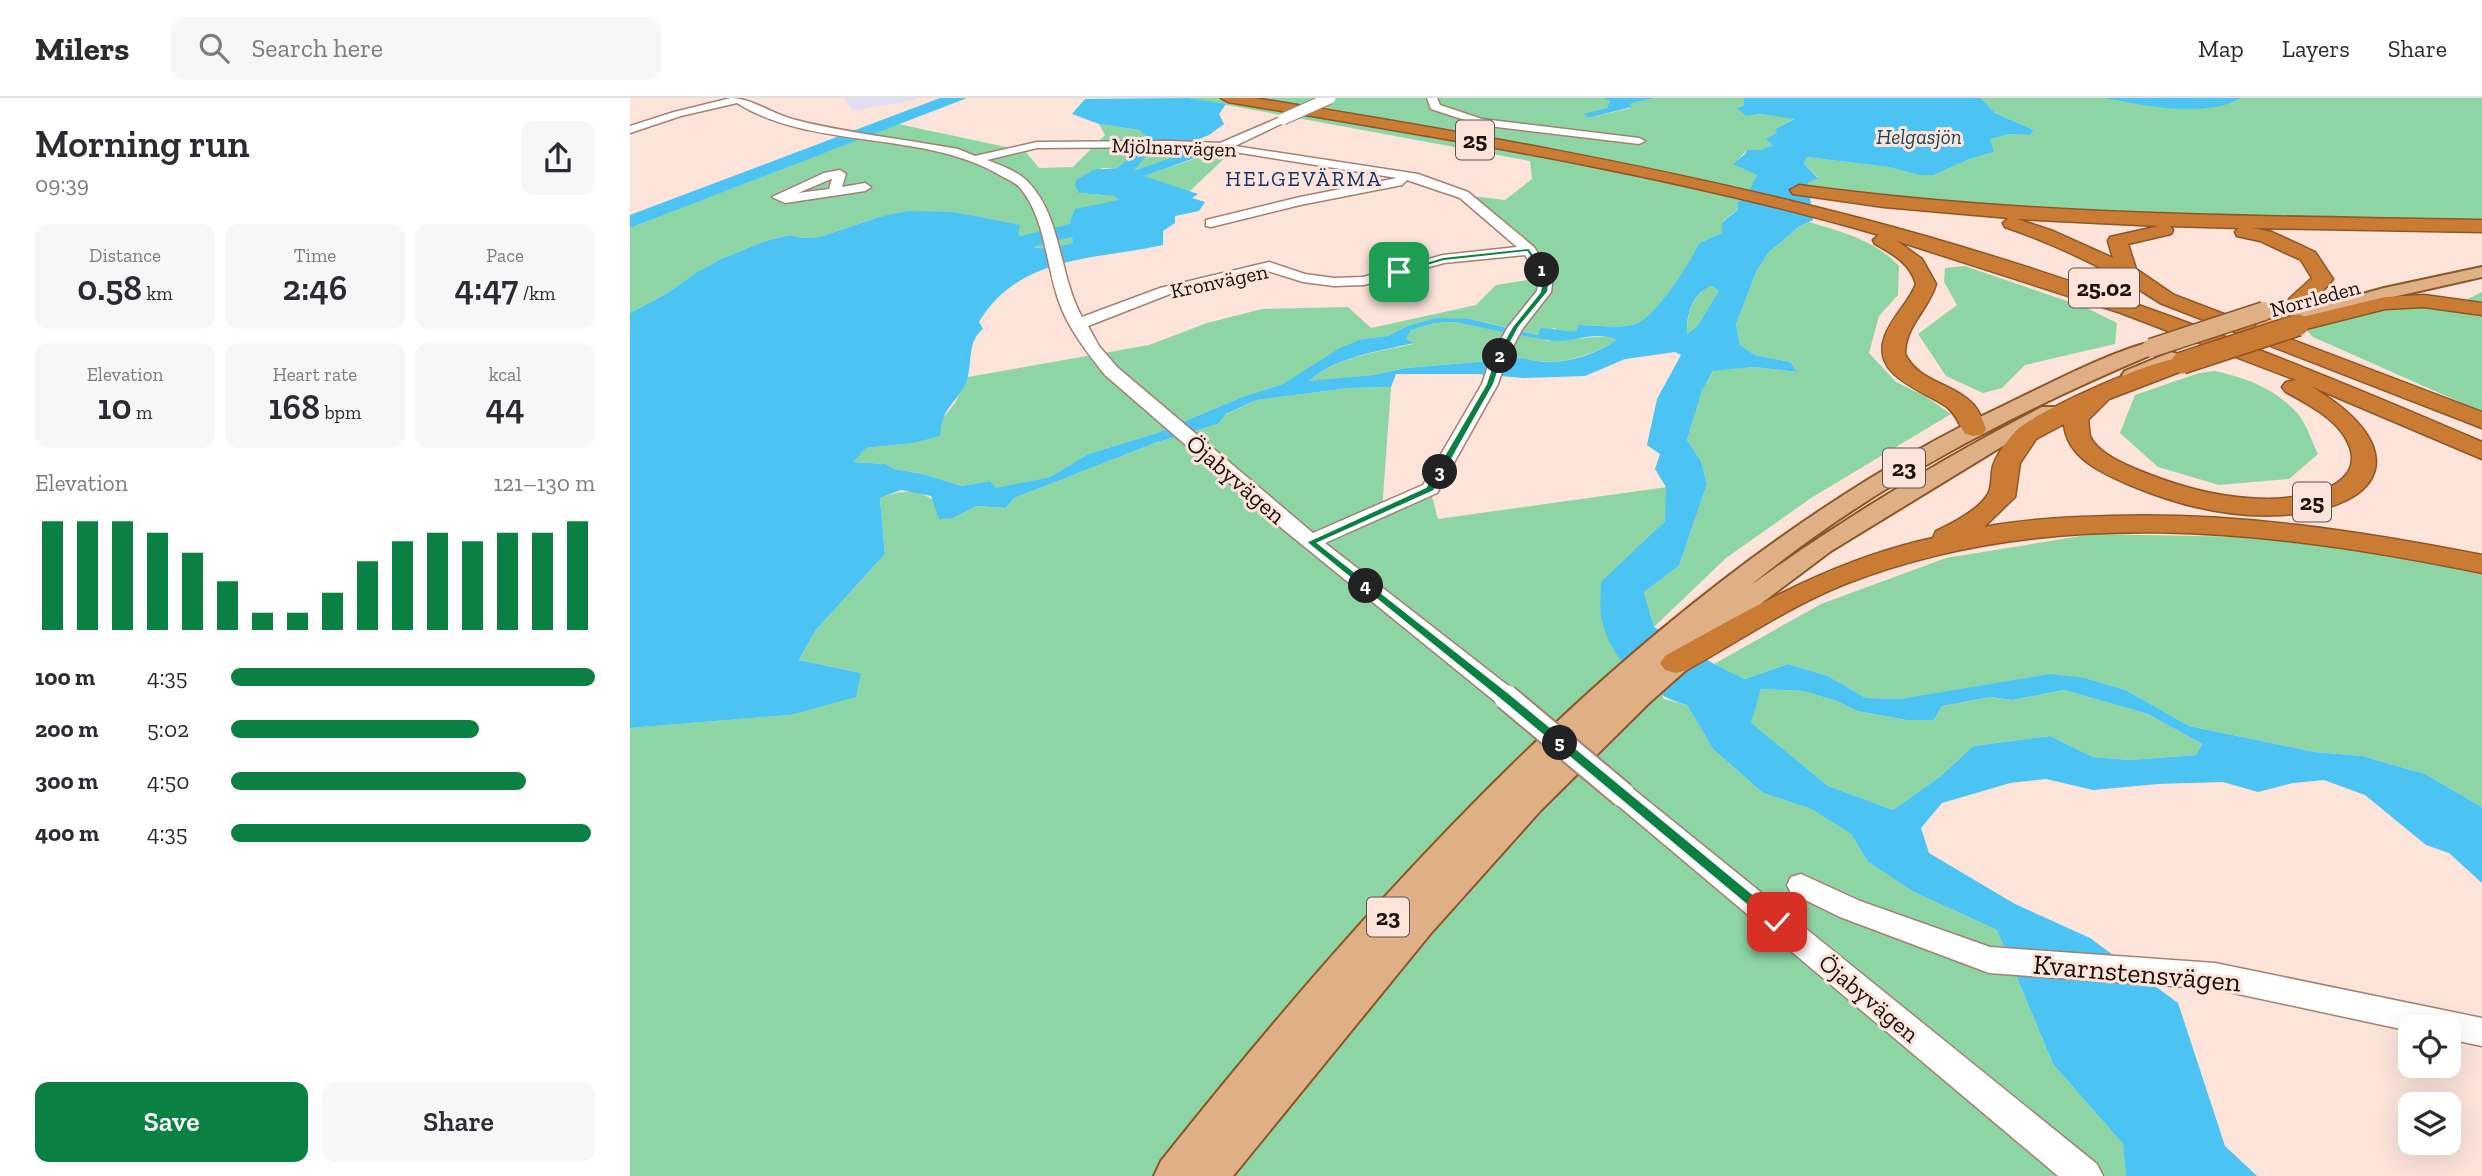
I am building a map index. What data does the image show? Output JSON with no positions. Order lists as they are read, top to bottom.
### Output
{
  "streets": {
    "highway": ["25", "25.02"],
    "main road": ["Norrleden", "23"],
    "street": [
      "Mjölnarvägen",
      "Kronvägen",
      "Öjabyvägen",
      "Kvarnstensvägen"
    ]
  },
  "crossings": [
    ["25", "25.02"],
    ["25", "23"],
    ["Mjölnarvägen", "Kronvägen"],
    ["Mjölnarvägen", "Öjabyvägen"],
    ["Kronvägen", "Öjabyvägen"]
  ],
  "districts": ["HELGEVÄRMA"],
  "water": ["Helgasjön"],
  "page": {
    "header": "Milers",
    "search": "Search here",
    "nav": ["Map", "Layers", "Share"],
    "heading": ["Morning run", "09:39"],
    "stats": [
      ["Distance", "0.58 km"],
      ["Time", "2:46"],
      ["Pace", "4:47 /km"],
      ["Elevation", "10 m"],
      ["Heart rate", "168 bpm"],
      ["kcal", "44"]
    ],
    "pins": [
      "1",
      "2",
      "3",
      "4",
      "5"
    ],
    "chart": ["Elevation", "121–130 m"],
    "list": [
      {
        "name": "100 m",
        "note": "4:35"
      },
      {
        "name": "200 m",
        "note": "5:02"
      },
      {
        "name": "300 m",
        "note": "4:50"
      },
      {
        "name": "400 m",
        "note": "4:35"
      }
    ],
    "buttons": ["Save", "Share"]
  }
}
